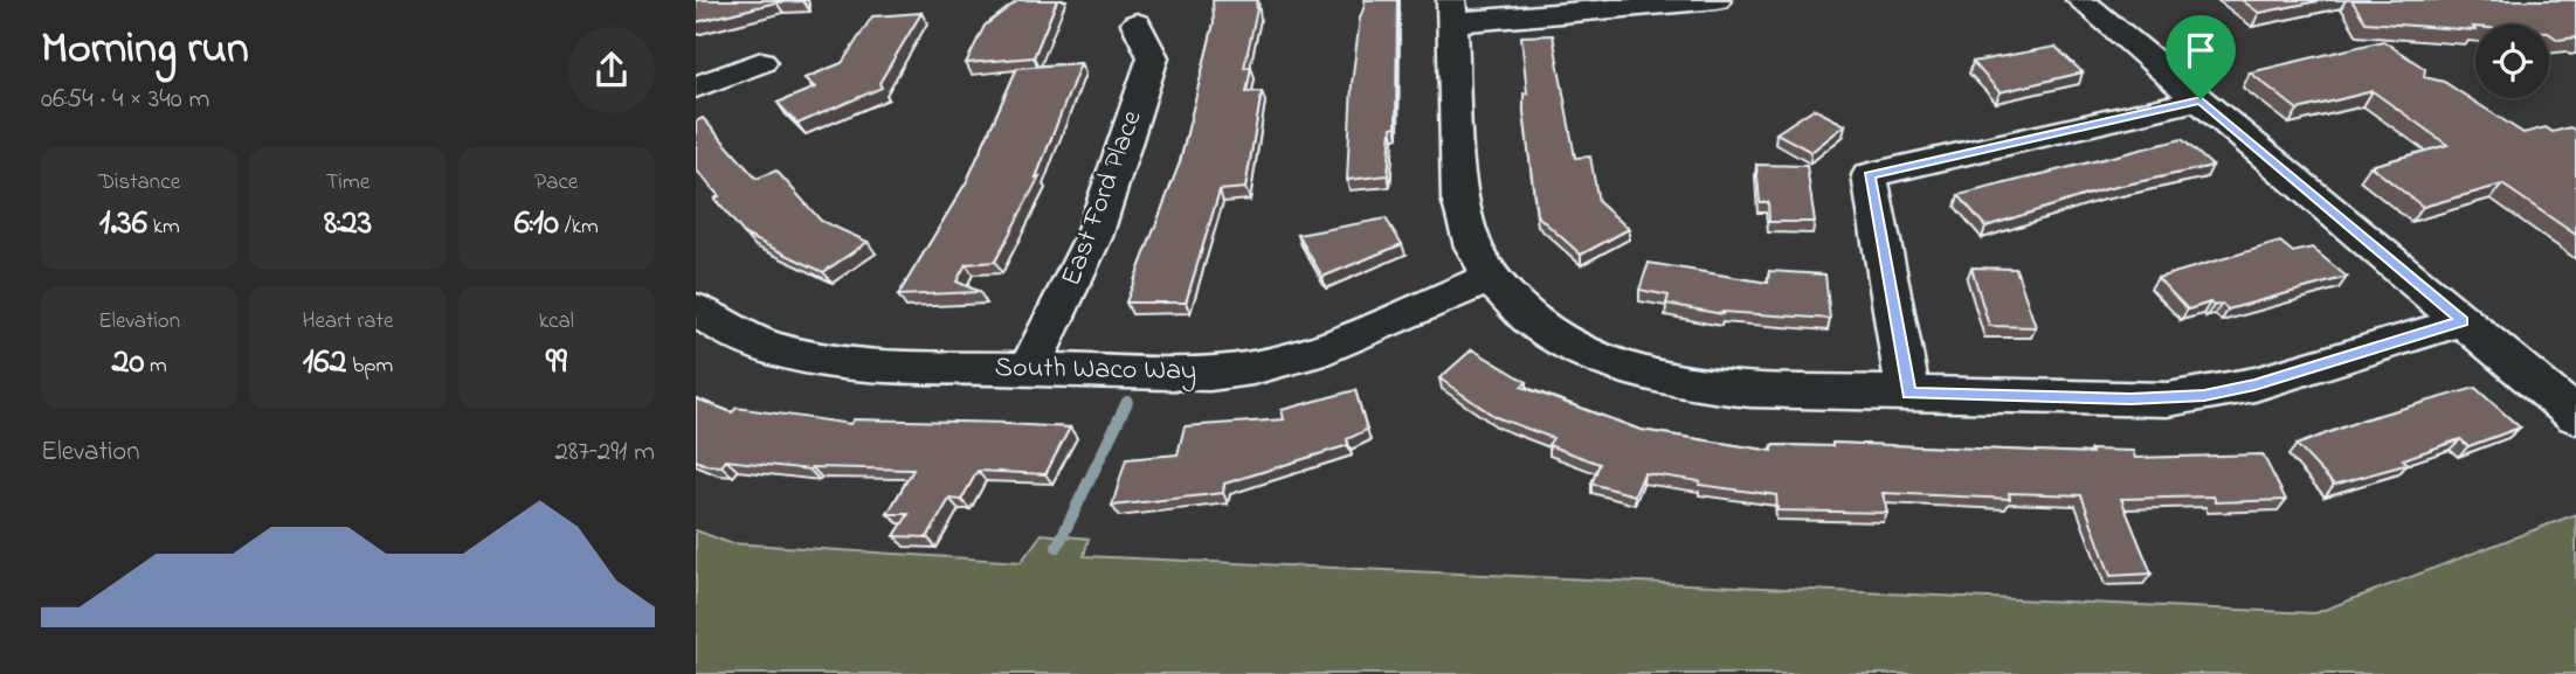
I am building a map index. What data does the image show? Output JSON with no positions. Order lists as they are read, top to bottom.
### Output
{
  "streets": {
    "street": ["East Ford Place", "South Waco Way"]
  },
  "crossings": [
    ["East Ford Place", "South Waco Way"]
  ],
  "page": {
    "heading": ["Morning run", "06:54 · 4 × 340 m"],
    "stats": [
      ["Distance", "1.36 km"],
      ["Time", "8:23"],
      ["Pace", "6:10 /km"],
      ["Elevation", "20 m"],
      ["Heart rate", "162 bpm"],
      ["kcal", "99"]
    ],
    "chart": ["Elevation", "287–291 m"]
  }
}
